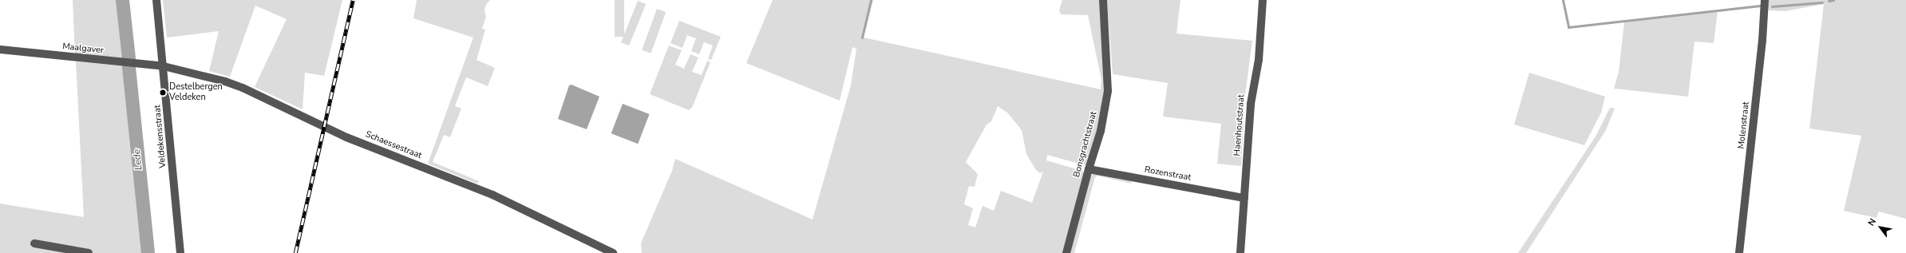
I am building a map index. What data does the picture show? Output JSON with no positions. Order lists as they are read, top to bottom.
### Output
{
  "streets": {
    "street": [
      "Maalgaver",
      "Haenhoutstraat",
      "Molenstraat",
      "Veldekensstraat",
      "Bonsgrachtstraat",
      "Schaessestraat",
      "Rozenstraat"
    ]
  },
  "crossings": [
    ["Maalgaver", "Veldekensstraat"],
    ["Maalgaver", "Schaessestraat"],
    ["Haenhoutstraat", "Rozenstraat"],
    ["Veldekensstraat", "Schaessestraat"],
    ["Bonsgrachtstraat", "Rozenstraat"]
  ],
  "water": ["Lede"],
  "places": ["Destelbergen Veldeken"],
  "north": "top left"
}
